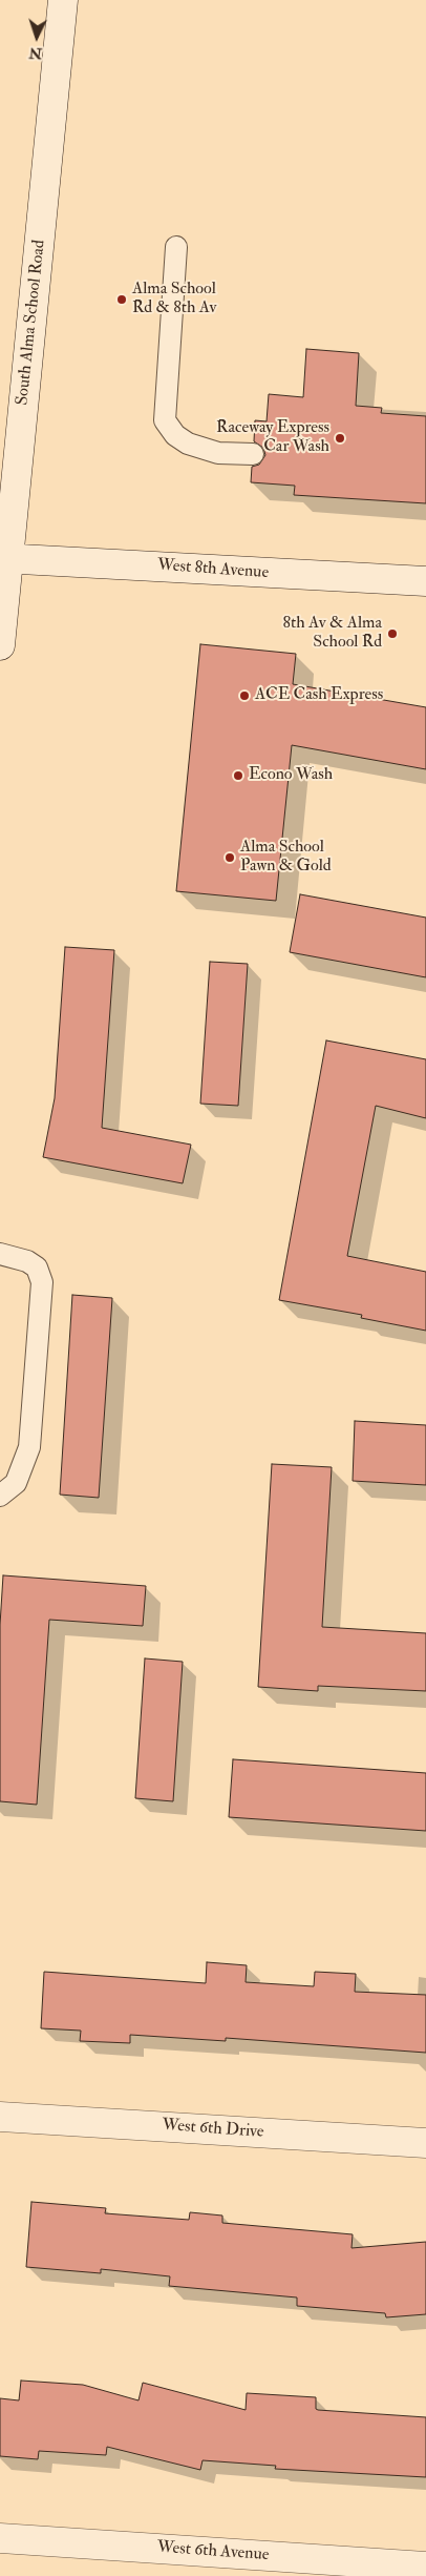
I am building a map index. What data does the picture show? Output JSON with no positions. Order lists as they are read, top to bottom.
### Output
{
  "streets": {
    "street": [
      "South Alma School Road",
      "West 8th Avenue",
      "West 6th Drive",
      "West 6th Avenue"
    ]
  },
  "crossings": [
    ["South Alma School Road", "West 8th Avenue"]
  ],
  "places": [
    "Alma School Rd & 8th Av",
    "Raceway Express Car Wash",
    "8th Av & Alma School Rd",
    "ACE Cash Express",
    "Econo Wash",
    "Alma School Pawn & Gold"
  ],
  "north": "bottom"
}
